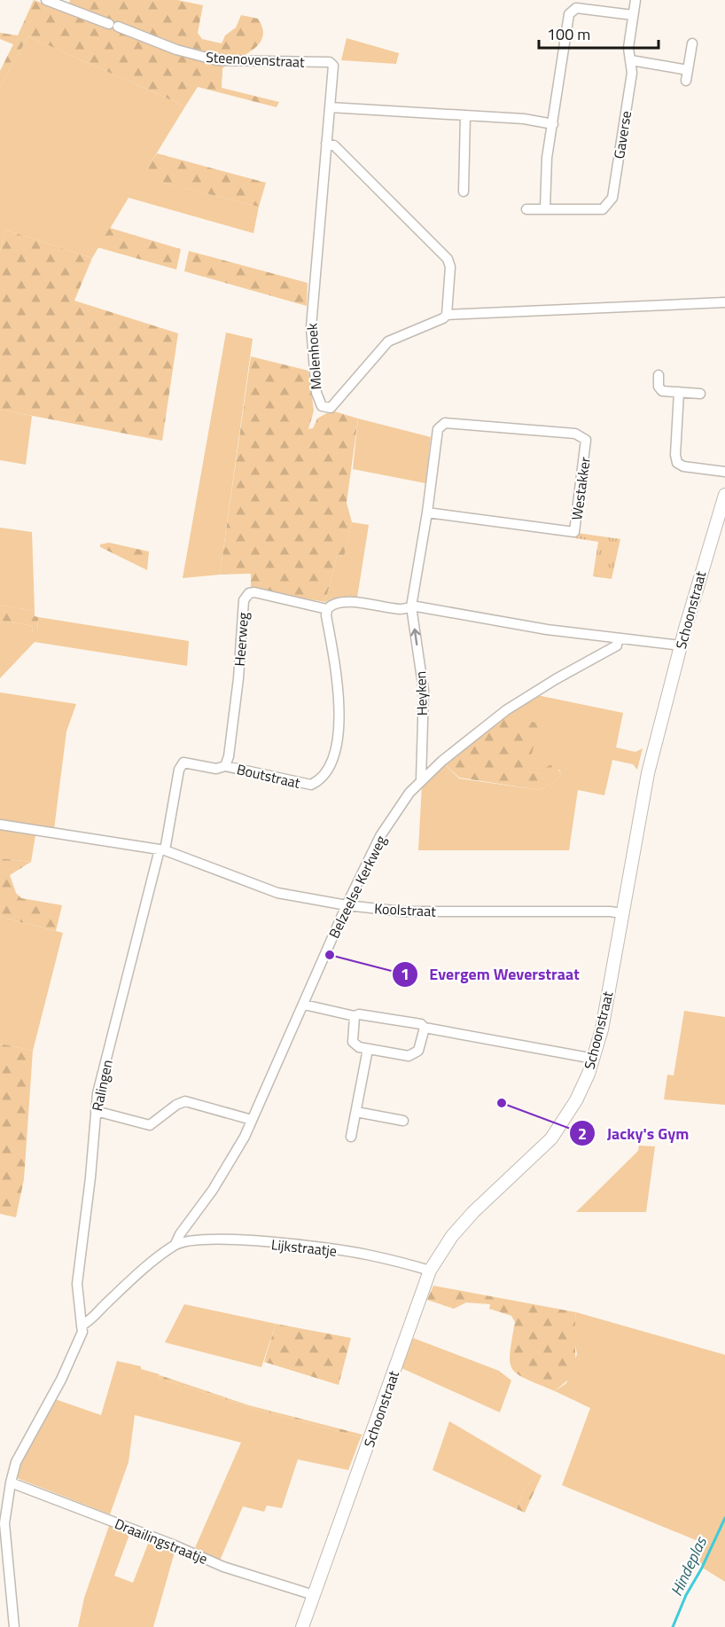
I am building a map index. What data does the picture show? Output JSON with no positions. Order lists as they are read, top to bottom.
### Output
{
  "streets": {
    "street": [
      "Steenovenstraat",
      "Gaverse",
      "Molenhoek",
      "Westakker",
      "Schoonstraat",
      "Heerweg",
      "Heyken",
      "Boutstraat",
      "Belzeelse Kerkweg",
      "Koolstraat",
      "Ralingen",
      "Lijkstraatje",
      "Draailingstraatje"
    ]
  },
  "crossings": [
    ["Steenovenstraat", "Molenhoek"],
    ["Schoonstraat", "Koolstraat"],
    ["Schoonstraat", "Lijkstraatje"],
    ["Schoonstraat", "Draailingstraatje"],
    ["Heerweg", "Boutstraat"],
    ["Heyken", "Belzeelse Kerkweg"],
    ["Boutstraat", "Koolstraat"],
    ["Boutstraat", "Ralingen"],
    ["Belzeelse Kerkweg", "Koolstraat"],
    ["Belzeelse Kerkweg", "Lijkstraatje"],
    ["Koolstraat", "Ralingen"],
    ["Ralingen", "Draailingstraatje"]
  ],
  "one_way": ["Heyken"],
  "water": ["Hindeplas"],
  "places": ["Evergem Weverstraat", "Jacky's Gym"],
  "scale_bar": "100 m"
}
